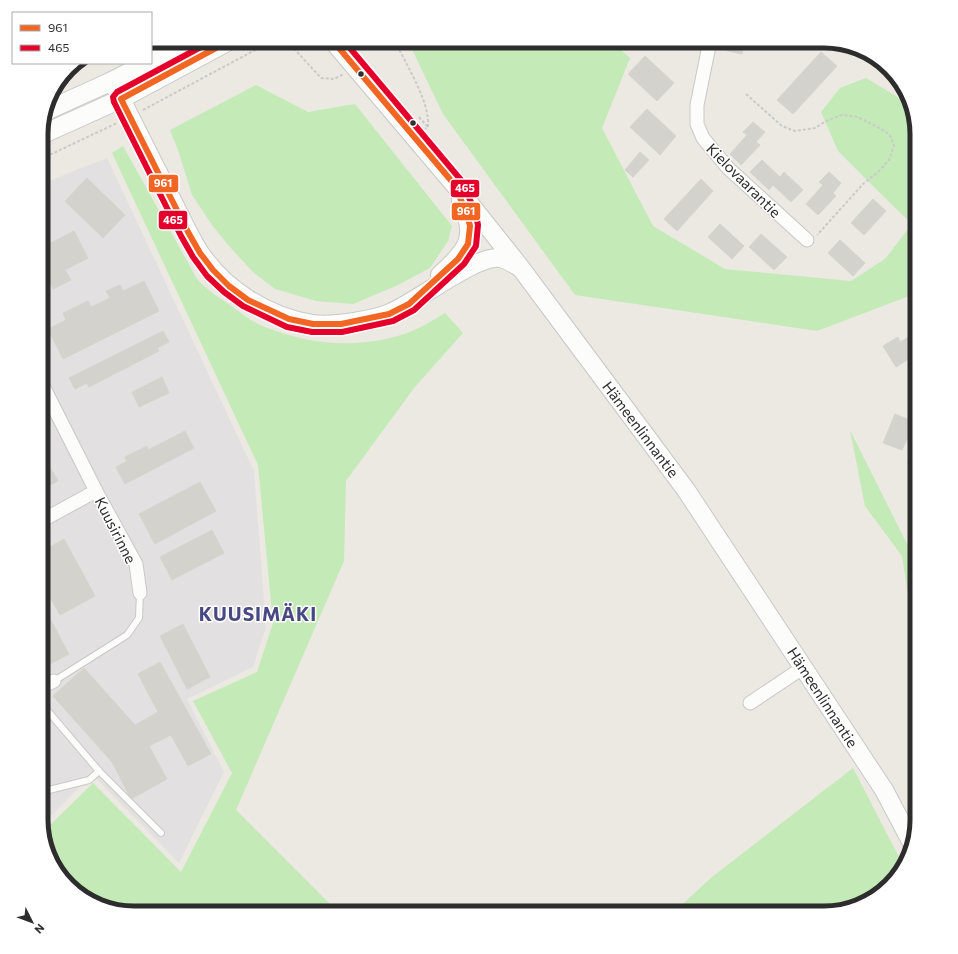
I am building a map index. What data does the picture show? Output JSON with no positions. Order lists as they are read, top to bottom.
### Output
{
  "streets": {
    "main road": ["Hämeenlinnantie"],
    "street": ["Kielovaarantie", "Kuusirinne"]
  },
  "districts": ["KUUSIMÄKI"],
  "lines": ["transit line 961", "transit line 465"],
  "legend": ["961", "465"],
  "north": "bottom right"
}
